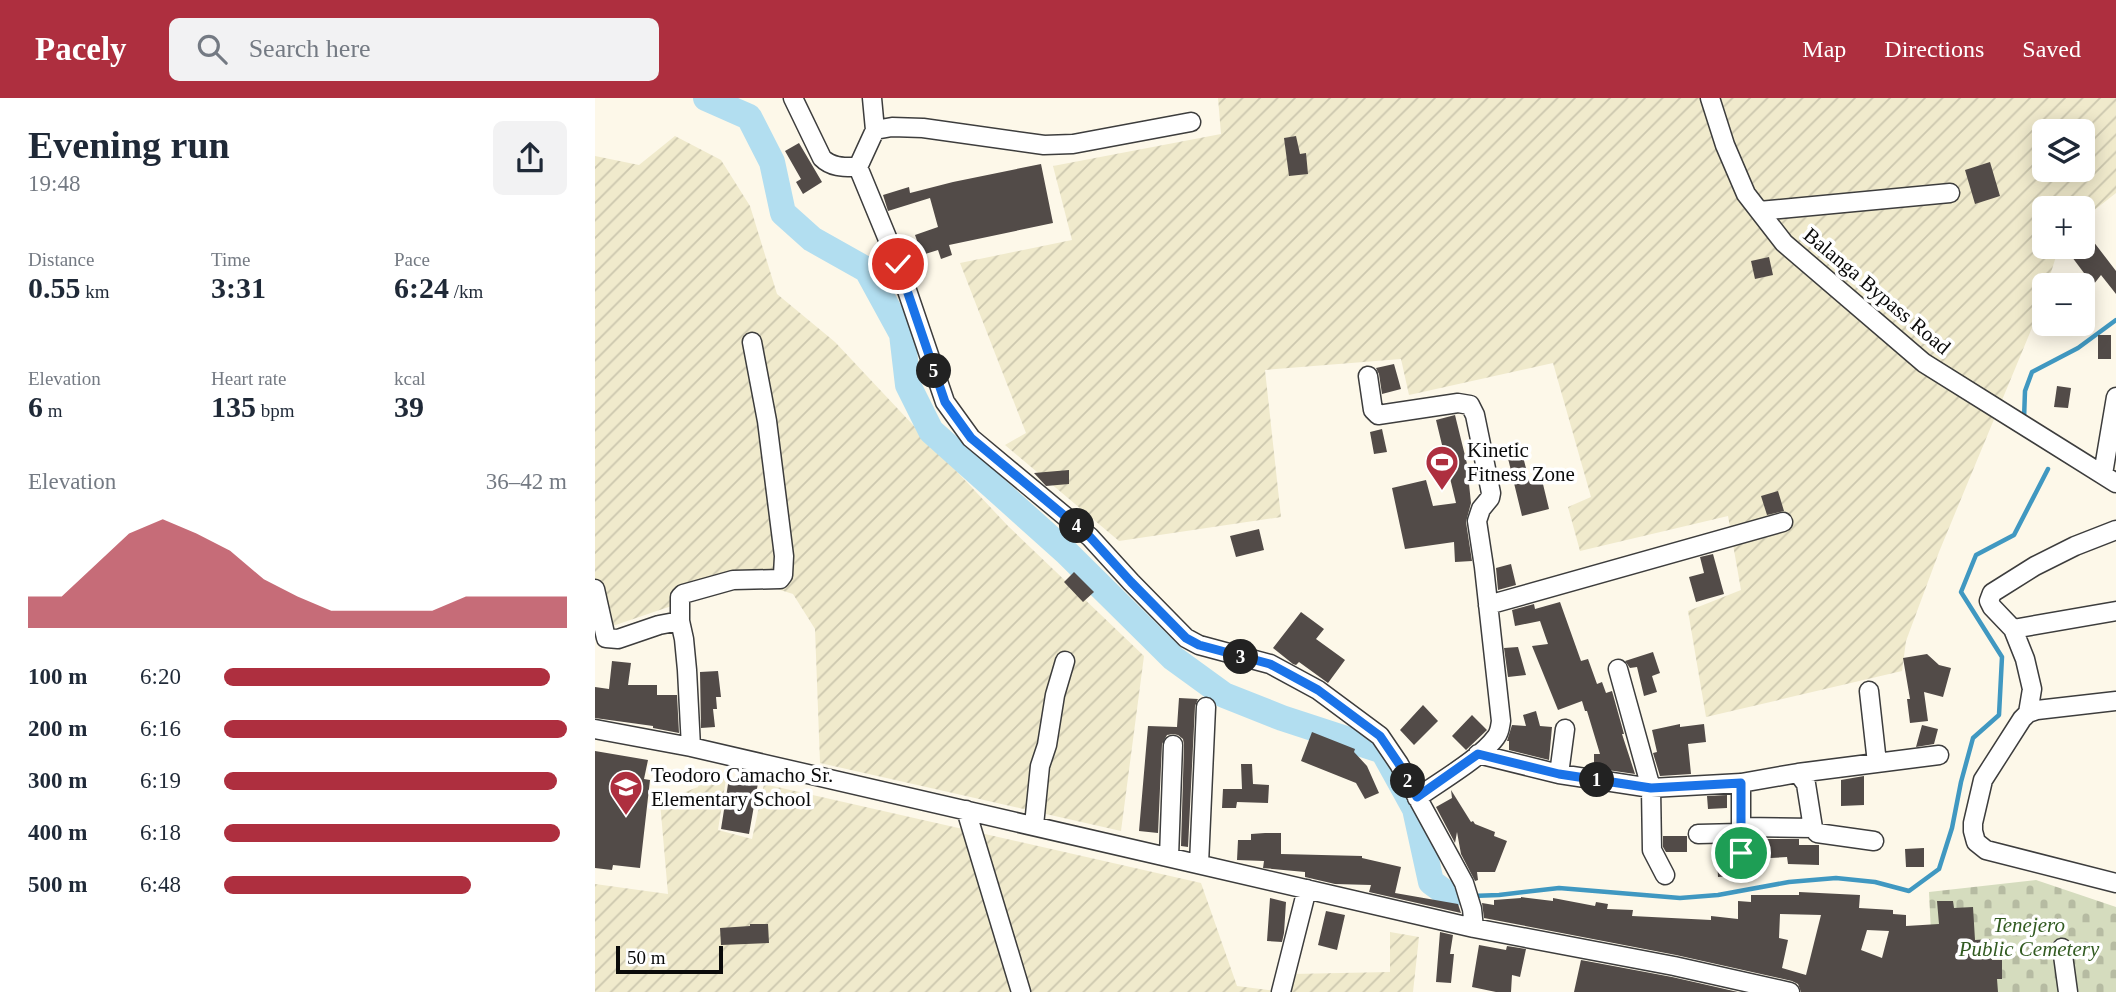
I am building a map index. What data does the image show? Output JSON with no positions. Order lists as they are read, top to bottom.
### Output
{
  "streets": {
    "street": ["Balanga Bypass Road"]
  },
  "parks": ["Tenejero Public Cemetery"],
  "places": {
    "sports": ["Kinetic Fitness Zone"],
    "school or university": ["Teodoro Camacho Sr. Elementary School"]
  },
  "scale_bar": "50 m",
  "page": {
    "header": "Pacely",
    "search": "Search here",
    "nav": ["Map", "Directions", "Saved"],
    "heading": ["Evening run", "19:48"],
    "map_buttons": ["+", "−"],
    "stats": [
      ["Distance", "0.55 km"],
      ["Time", "3:31"],
      ["Pace", "6:24 /km"],
      ["Elevation", "6 m"],
      ["Heart rate", "135 bpm"],
      ["kcal", "39"]
    ],
    "pins": [
      "5",
      "4",
      "3",
      "1",
      "2"
    ],
    "chart": ["Elevation", "36–42 m"],
    "list": [
      {
        "name": "100 m",
        "note": "6:20"
      },
      {
        "name": "200 m",
        "note": "6:16"
      },
      {
        "name": "300 m",
        "note": "6:19"
      },
      {
        "name": "400 m",
        "note": "6:18"
      },
      {
        "name": "500 m",
        "note": "6:48"
      }
    ],
    "scale": "50 m"
  }
}
